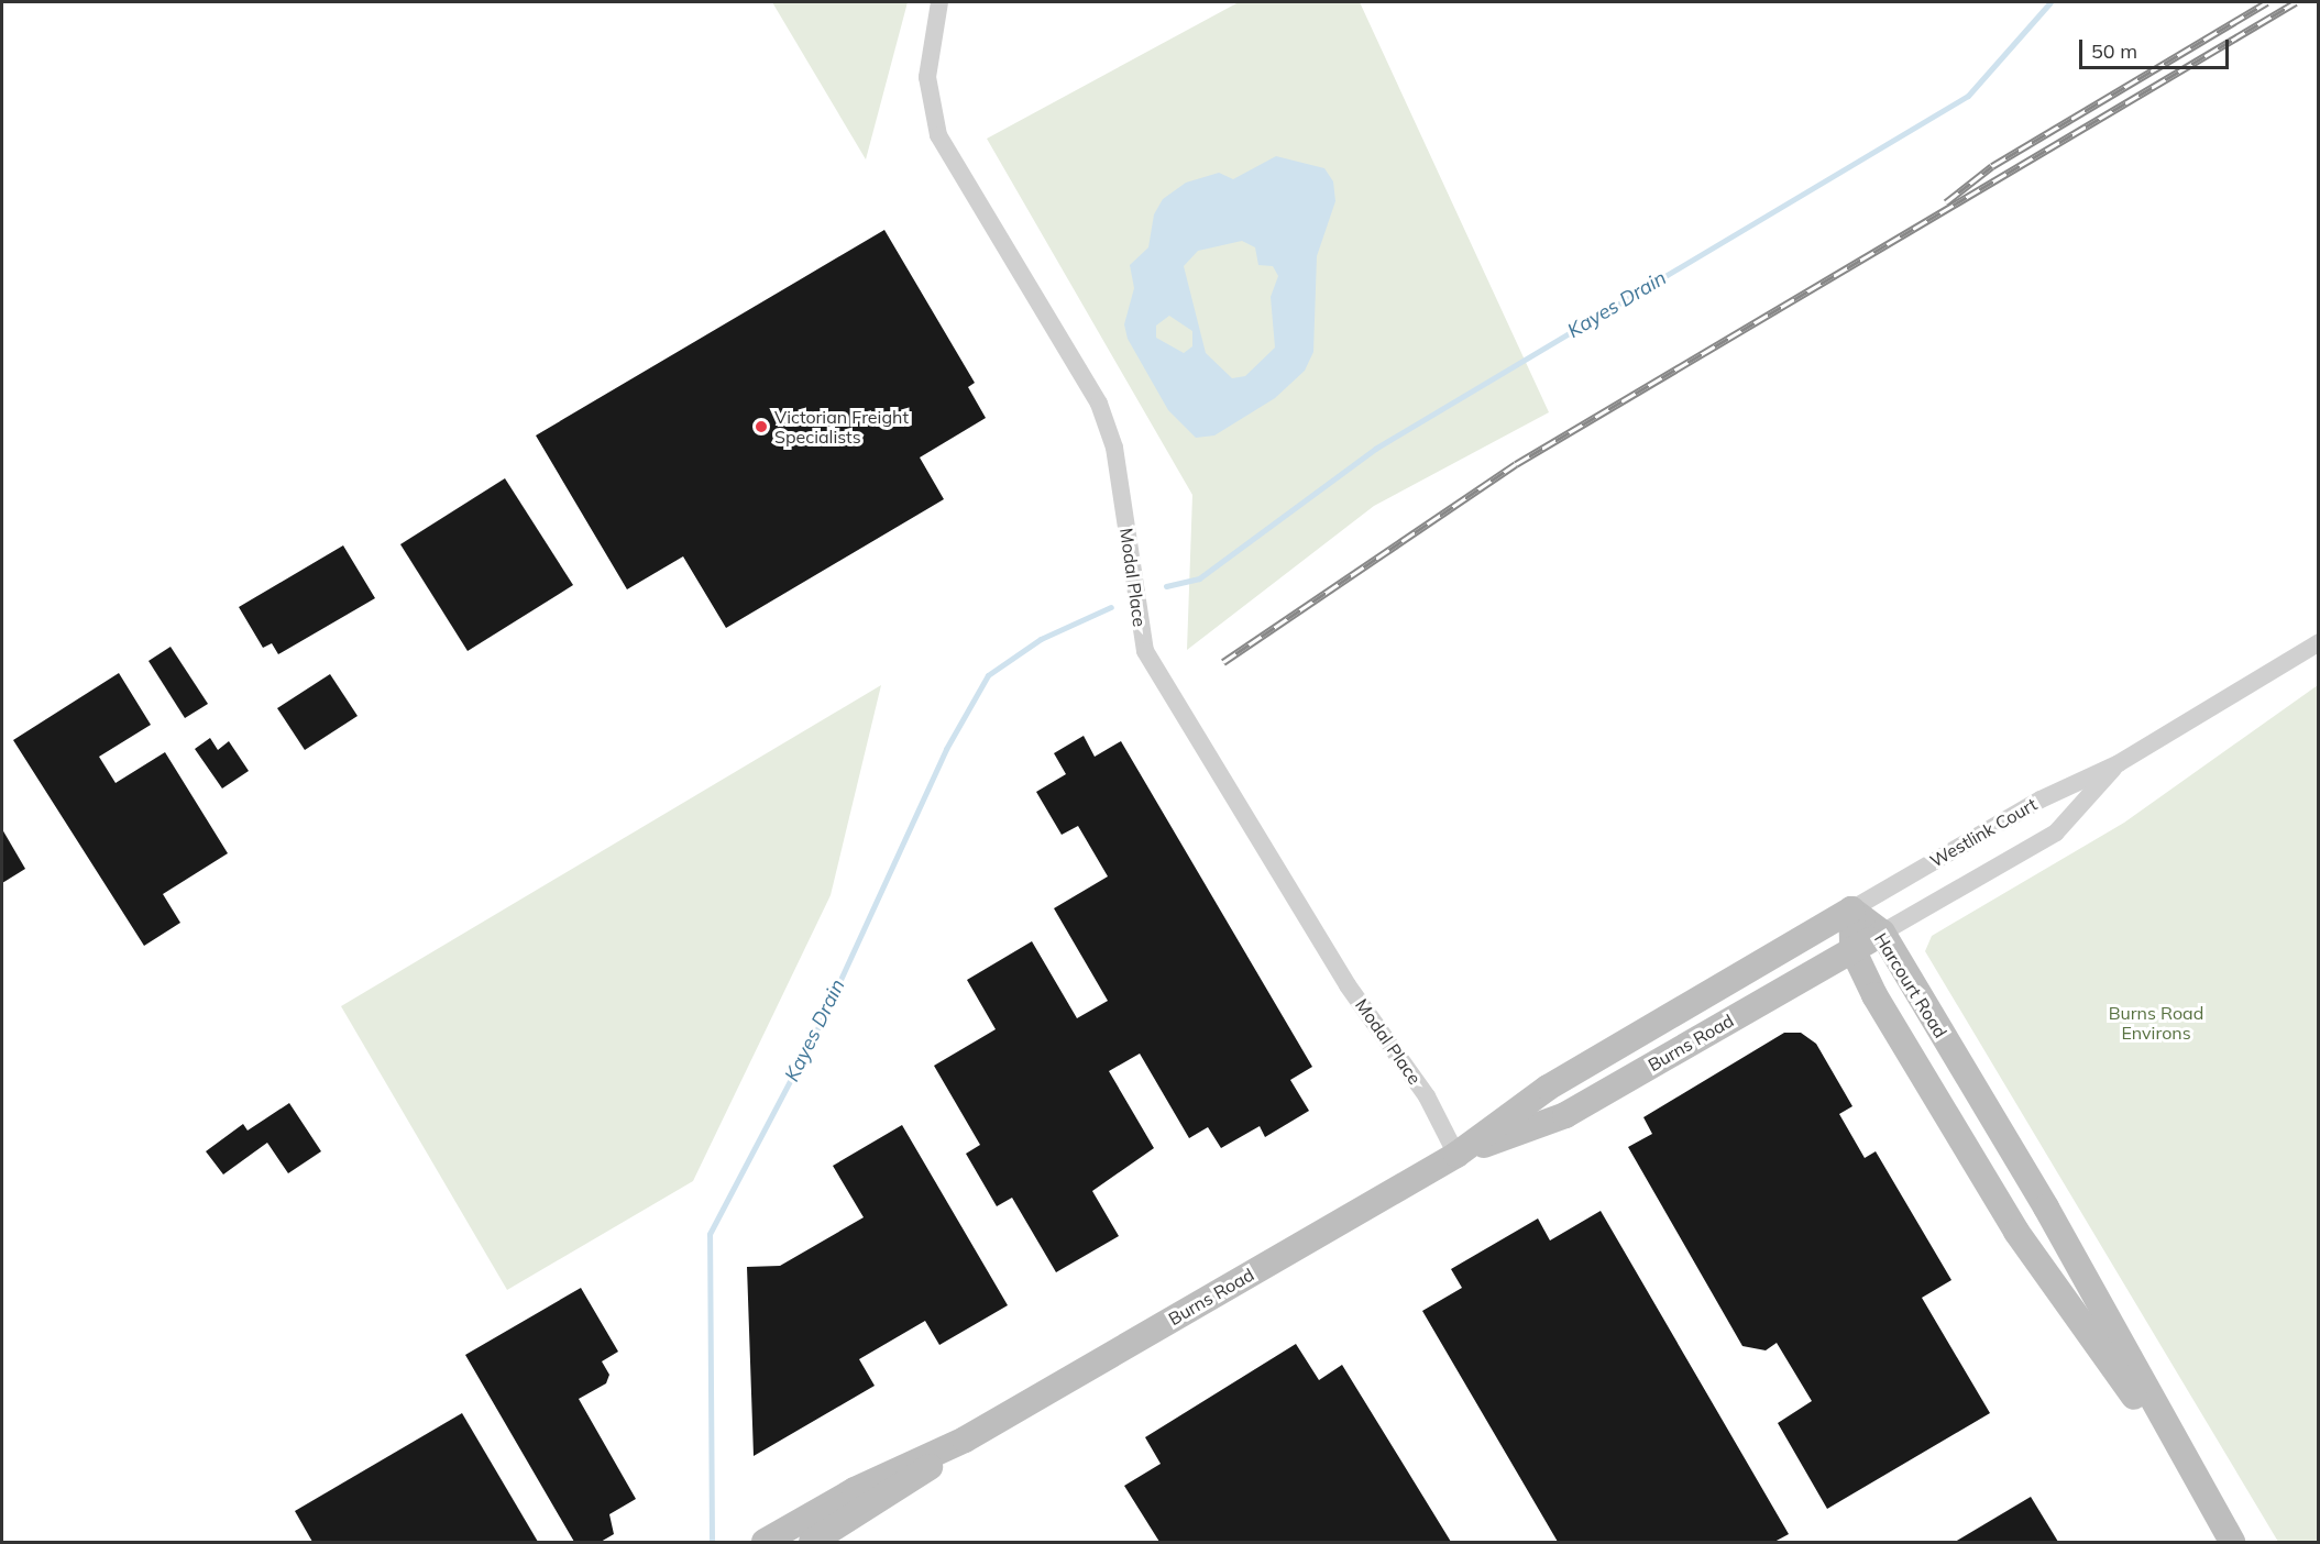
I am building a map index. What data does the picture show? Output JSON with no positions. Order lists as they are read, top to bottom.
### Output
{
  "streets": {
    "street": [
      "Modal Place",
      "Westlink Court",
      "Harcourt Road",
      "Burns Road"
    ]
  },
  "crossings": [
    ["Modal Place", "Burns Road"],
    ["Westlink Court", "Harcourt Road"],
    ["Westlink Court", "Burns Road"],
    ["Harcourt Road", "Burns Road"]
  ],
  "water": ["Kayes Drain"],
  "parks": ["Burns Road Environs"],
  "places": ["Victorian Freight Specialists"],
  "scale_bar": "50 m"
}
